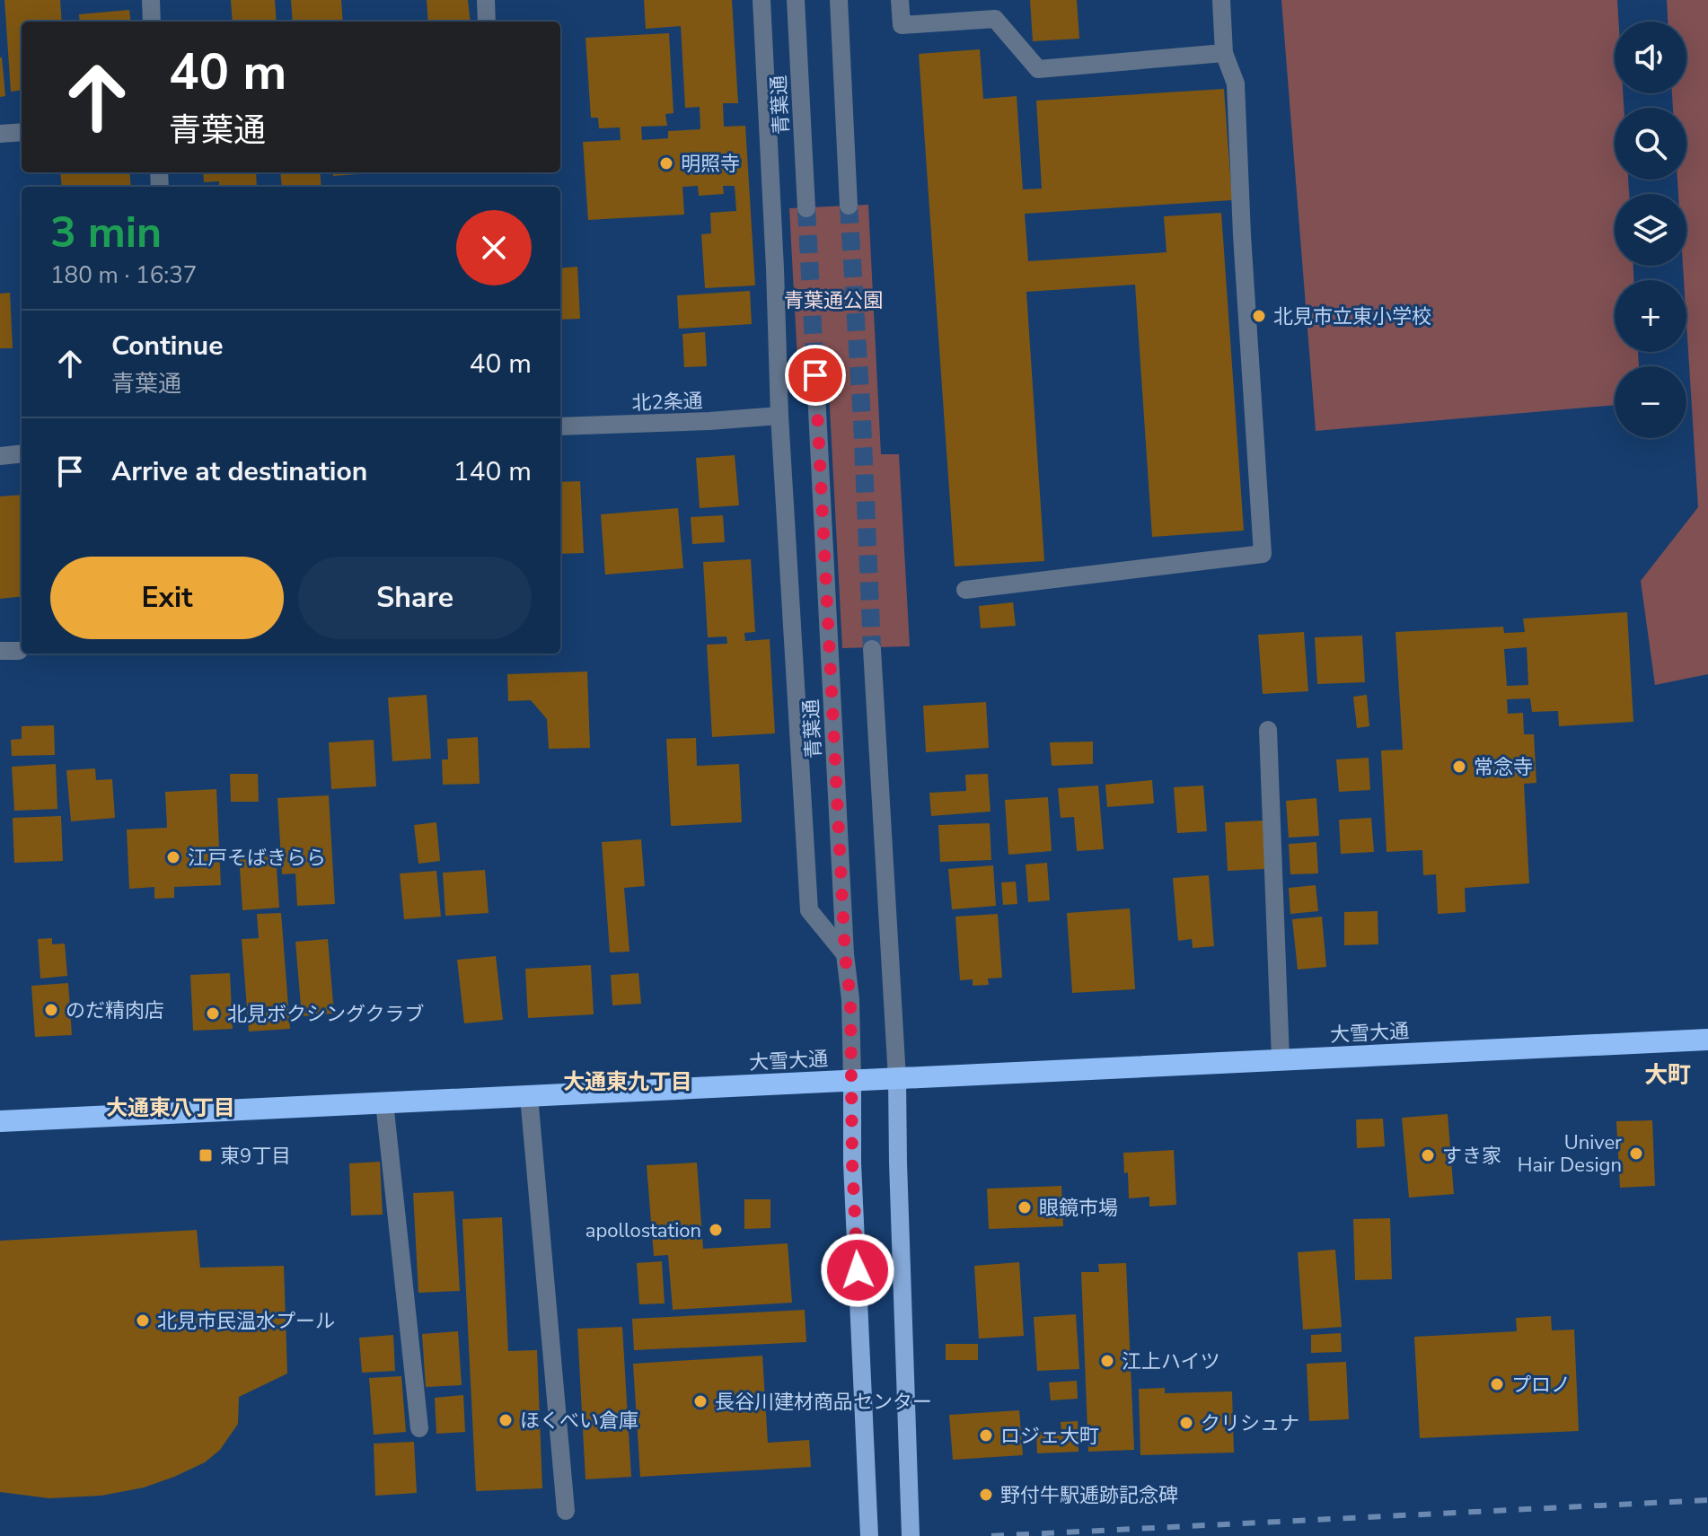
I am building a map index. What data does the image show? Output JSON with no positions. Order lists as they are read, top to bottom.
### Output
{
  "streets": {
    "highway": ["大雪大通"],
    "street": ["青葉通", "北2条通"]
  },
  "crossings": [
    ["青葉通", "大雪大通"]
  ],
  "districts": ["大町", "大通東九丁目", "大通東八丁目"],
  "parks": ["青葉通公園"],
  "places": {
    "other": [
      "明照寺",
      "北見市立東小学校",
      "常念寺",
      "江戸そばきらら",
      "のだ精肉店",
      "北見ボクシングクラブ",
      "Univer Hair Design",
      "すき家",
      "眼鏡市場",
      "apollostation",
      "北見市民温水プール",
      "江上ハイツ",
      "プロノ",
      "長谷川建材商品センター",
      "ほくべい倉庫",
      "クリシュナ",
      "ロジェ大町",
      "野付牛駅逓跡記念碑"
    ],
    "transit": ["東9丁目"]
  },
  "page": {
    "map_buttons": ["+", "−"],
    "turn": ["40 m", "青葉通"],
    "heading": ["3 min", "180 m · 16:37"],
    "list": [
      {
        "name": "Continue",
        "note": "青葉通",
        "value": "40 m"
      },
      {
        "name": "Arrive at destination",
        "value": "140 m"
      }
    ],
    "buttons": ["Exit", "Share"]
  }
}
